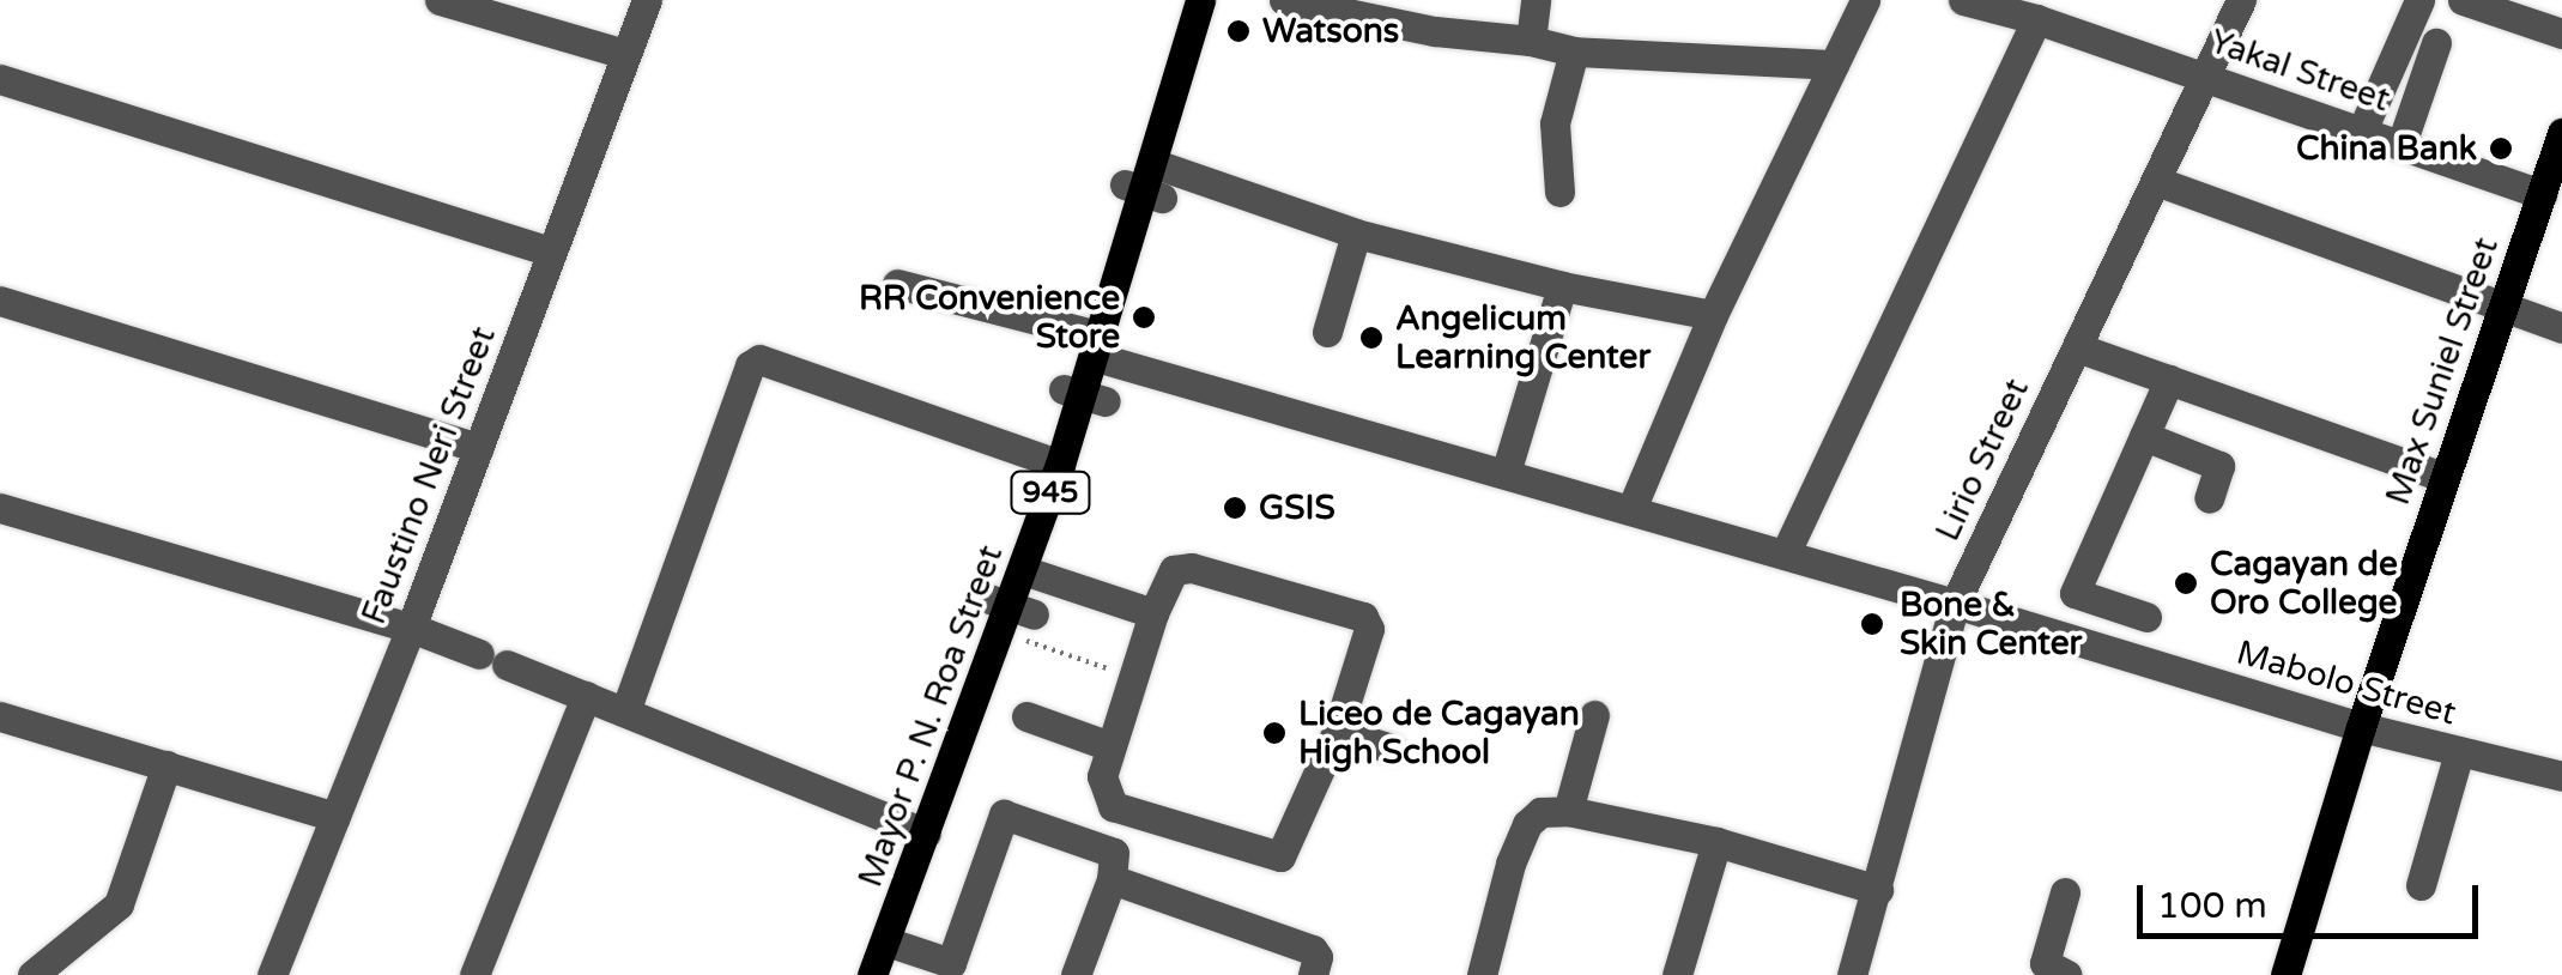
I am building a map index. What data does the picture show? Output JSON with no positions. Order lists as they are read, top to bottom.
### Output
{
  "streets": {
    "main road": ["Max Suniel Street", "945", "Mayor P. N. Roa Street"],
    "street": [
      "Yakal Street",
      "Lirio Street",
      "Faustino Neri Street",
      "Mabolo Street"
    ]
  },
  "crossings": [
    ["Yakal Street", "Max Suniel Street"],
    ["Yakal Street", "Lirio Street"],
    ["Max Suniel Street", "Mabolo Street"],
    ["Lirio Street", "Mabolo Street"],
    ["Mabolo Street", "Mayor P. N. Roa Street"]
  ],
  "places": [
    "Watsons",
    "China Bank",
    "RR Convenience Store",
    "Angelicum Learning Center",
    "GSIS",
    "Cagayan de Oro College",
    "Bone & Skin Center",
    "Liceo de Cagayan High School"
  ],
  "scale_bar": "100 m"
}
